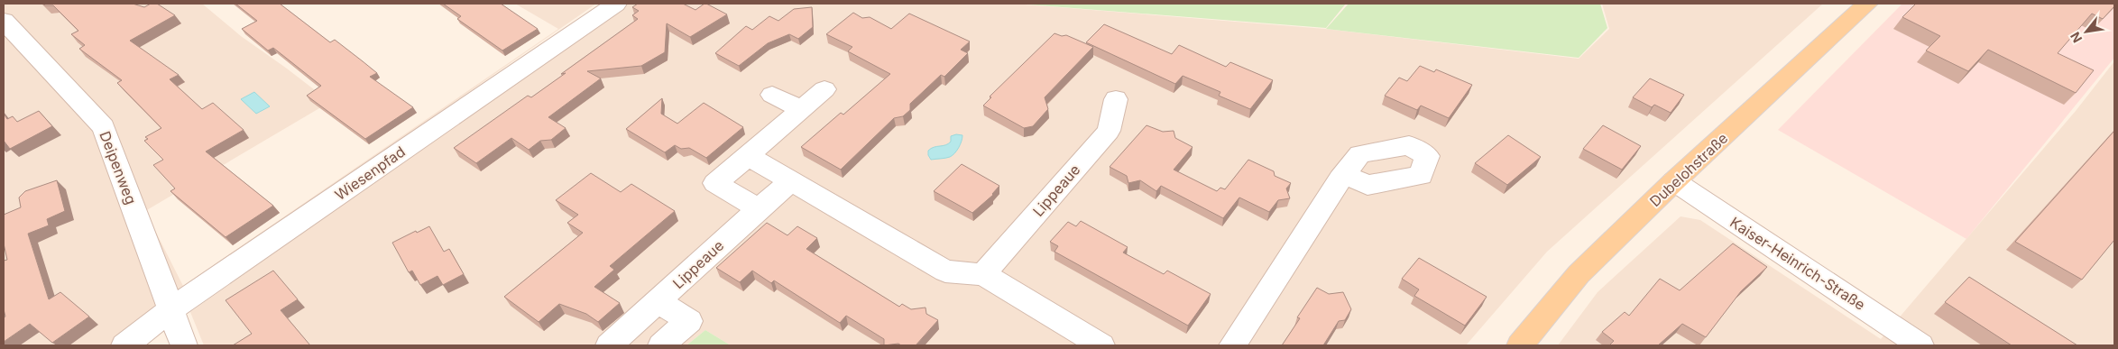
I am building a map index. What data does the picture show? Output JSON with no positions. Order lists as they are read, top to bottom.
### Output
{
  "streets": {
    "main road": ["Dubelohstraße"],
    "street": [
      "Deipenweg",
      "Wiesenpfad",
      "Lippeaue",
      "Kaiser-Heinrich-Straße"
    ]
  },
  "crossings": [
    ["Deipenweg", "Wiesenpfad"],
    ["Dubelohstraße", "Kaiser-Heinrich-Straße"]
  ],
  "north": "bottom left"
}
